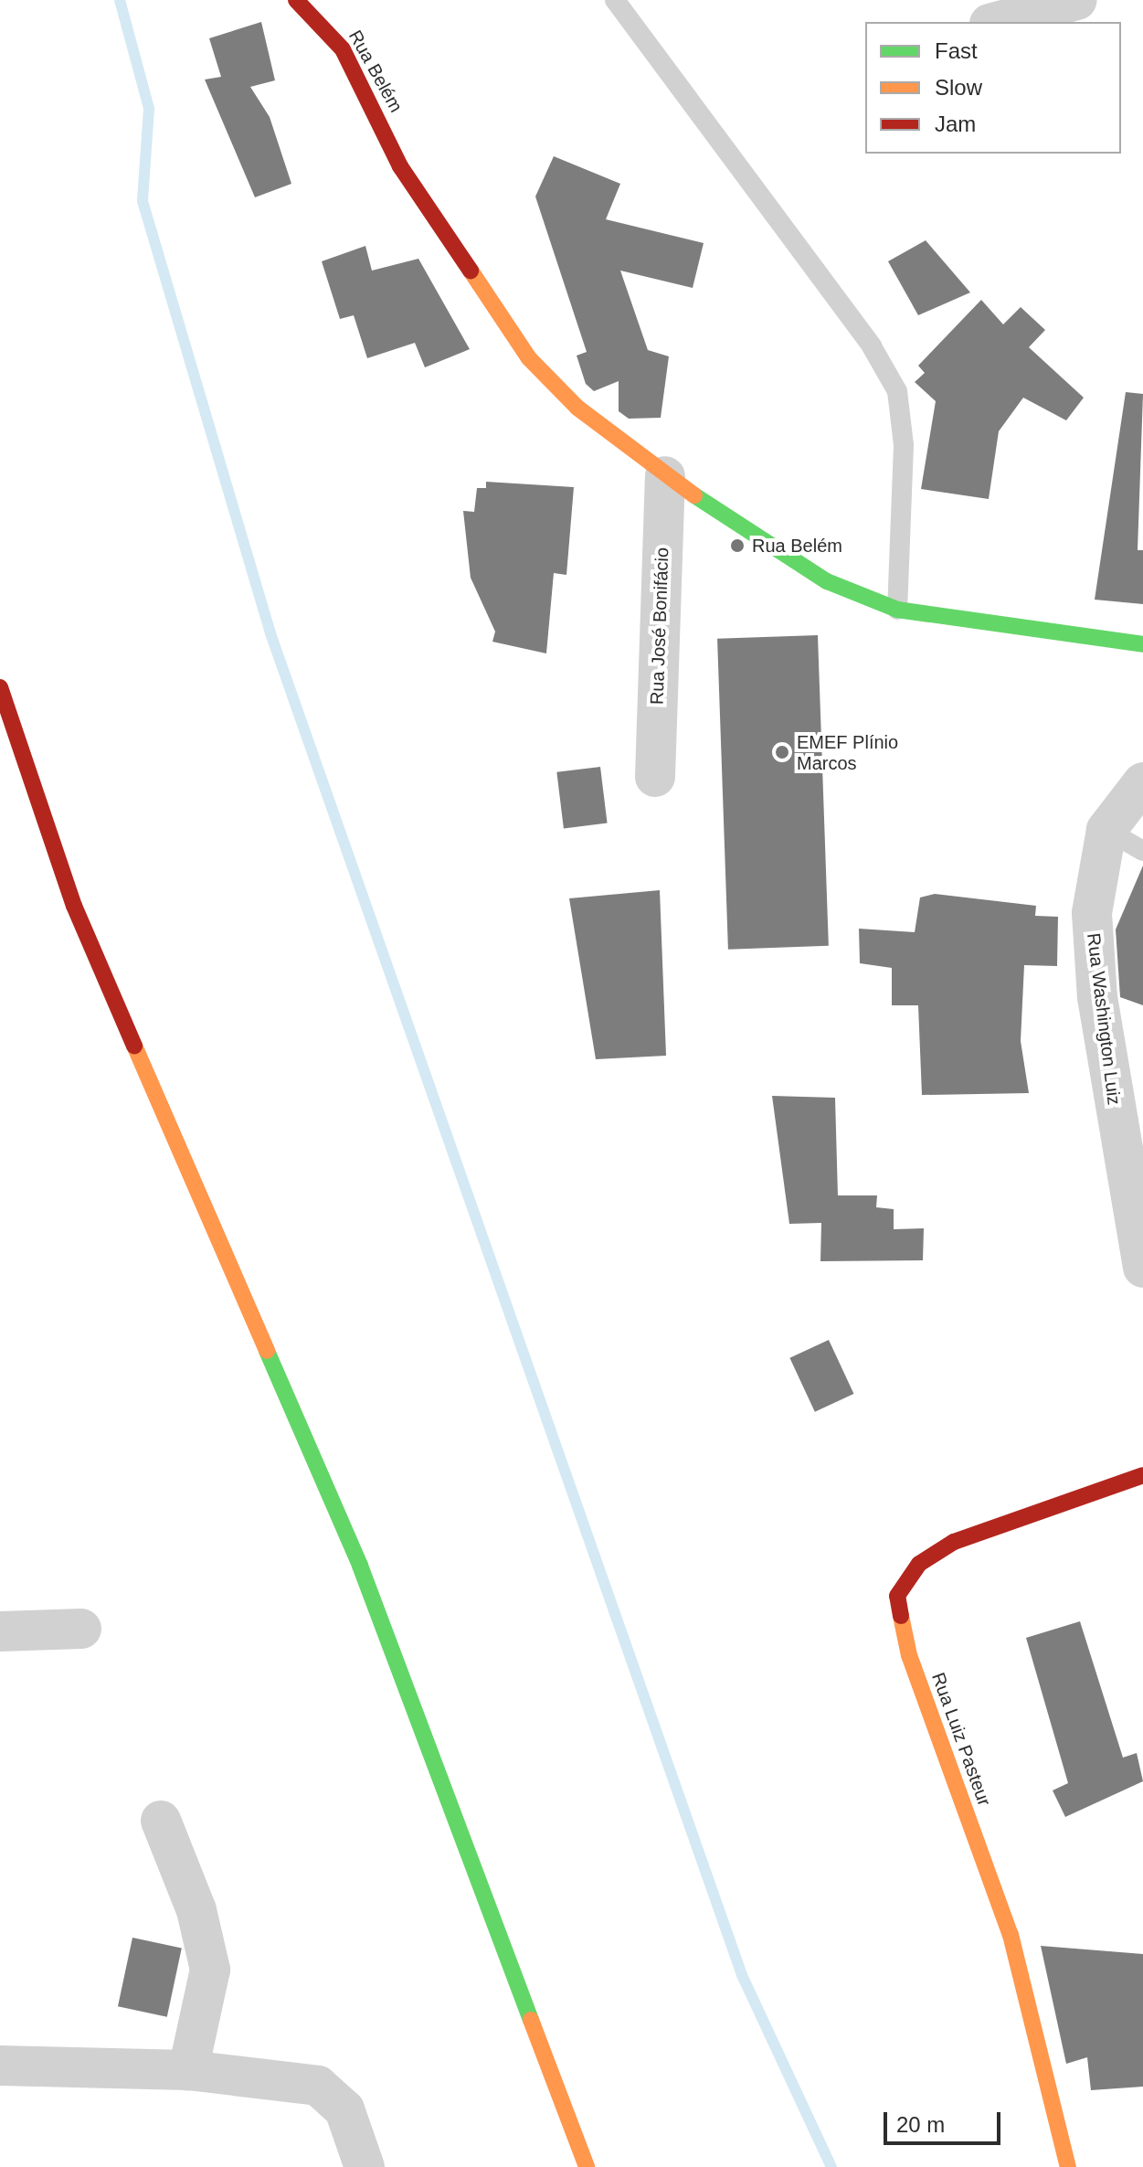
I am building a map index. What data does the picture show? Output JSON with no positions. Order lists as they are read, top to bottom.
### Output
{
  "streets": {
    "street": [
      "Rua Belém",
      "Rua José Bonifácio",
      "Rua Washington Luiz",
      "Rua Luiz Pasteur"
    ]
  },
  "crossings": [
    ["Rua Belém", "Rua José Bonifácio"]
  ],
  "places": ["Rua Belém", "EMEF Plínio Marcos"],
  "legend": ["Fast", "Slow", "Jam"],
  "scale_bar": "20 m"
}
